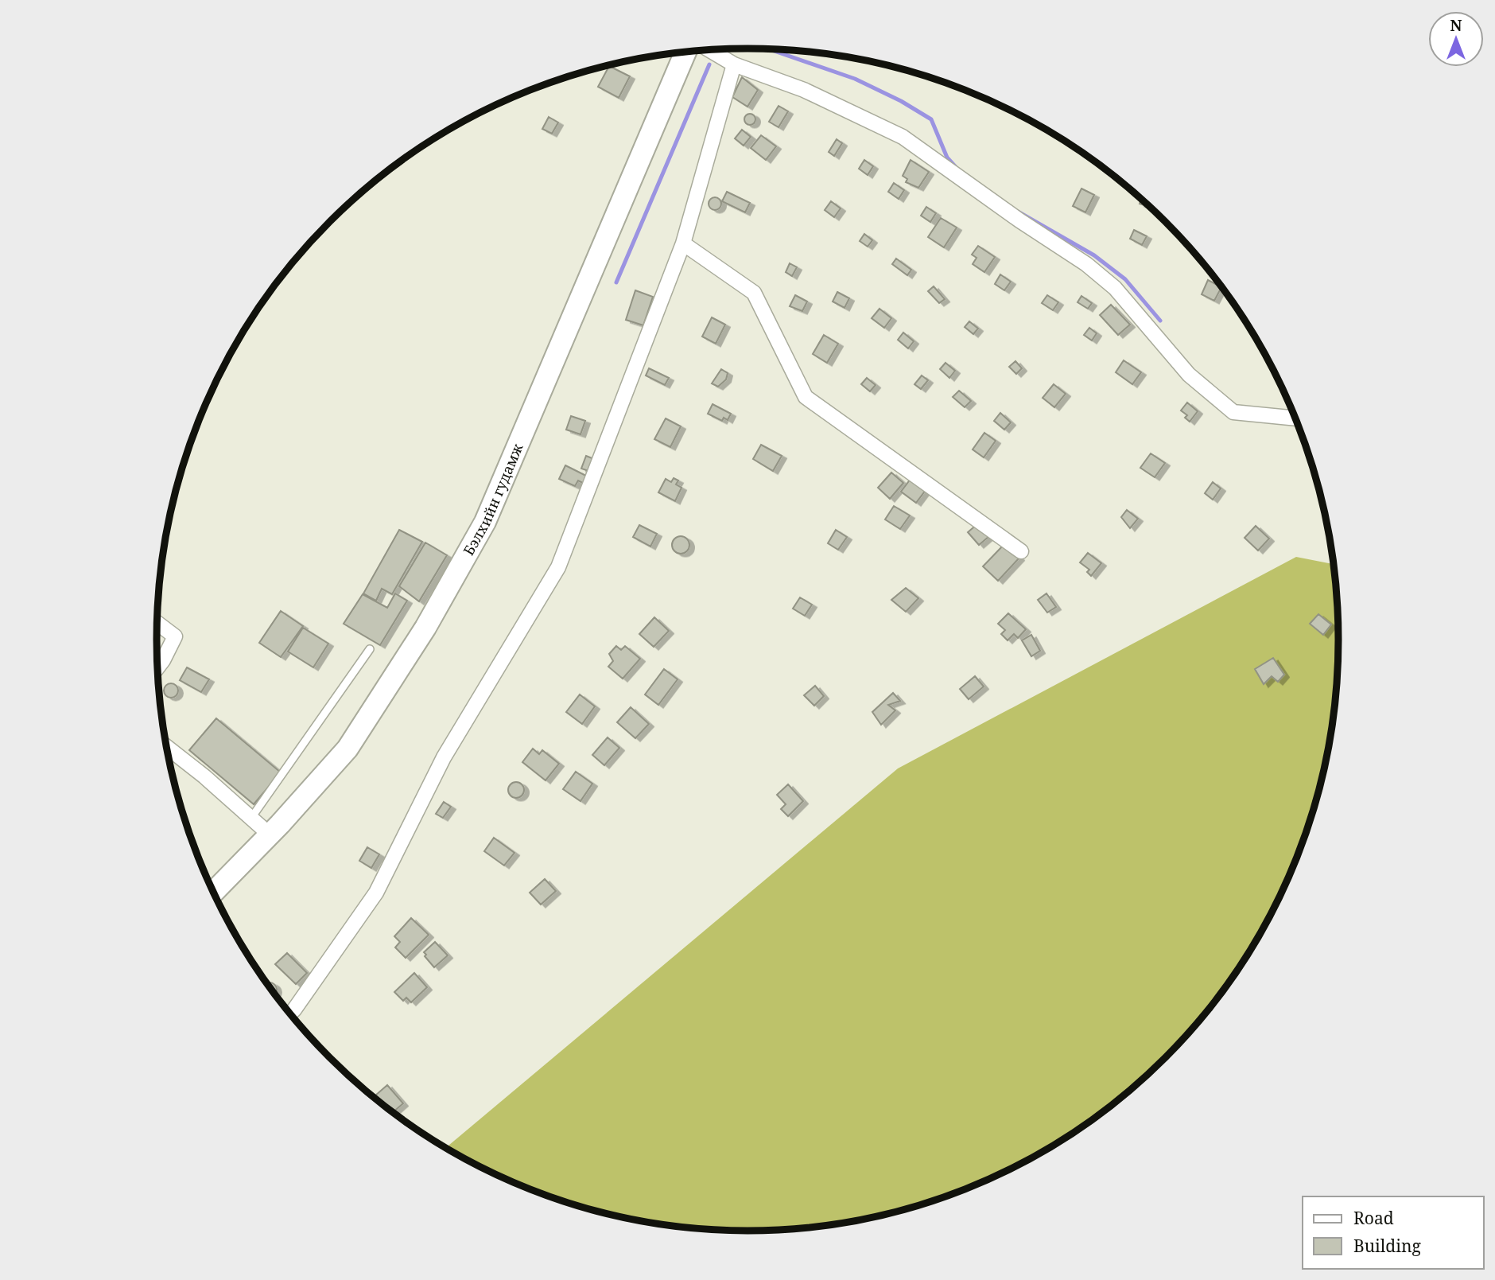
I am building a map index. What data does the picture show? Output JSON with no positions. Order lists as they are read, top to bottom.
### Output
{
  "streets": {
    "main road": ["Бэлхийн гудамж"]
  },
  "legend": ["Road", "Building"],
  "north": "top"
}
